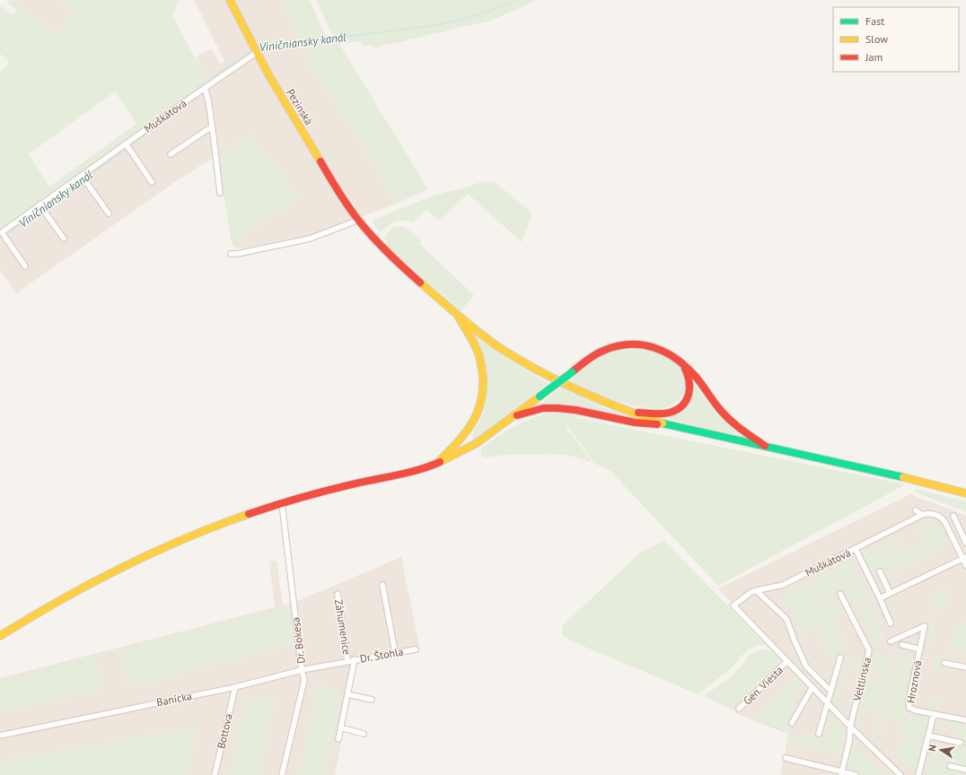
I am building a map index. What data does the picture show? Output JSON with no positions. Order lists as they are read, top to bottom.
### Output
{
  "streets": {
    "main road": ["Pezinská"],
    "street": [
      "Muškátová",
      "Záhumenice",
      "Dr. Bokesa",
      "Dr. Štohla",
      "Veltlínska",
      "Hroznová",
      "Gen. Viesta",
      "Banícka",
      "Bottova"
    ]
  },
  "crossings": [
    ["Pezinská", "Muškátová"],
    ["Muškátová", "Gen. Viesta"],
    ["Záhumenice", "Dr. Štohla"],
    ["Záhumenice", "Banícka"],
    ["Dr. Bokesa", "Banícka"],
    ["Dr. Štohla", "Banícka"],
    ["Banícka", "Bottova"]
  ],
  "water": ["Viničniansky kanál"],
  "legend": ["Fast", "Slow", "Jam"],
  "north": "left"
}
